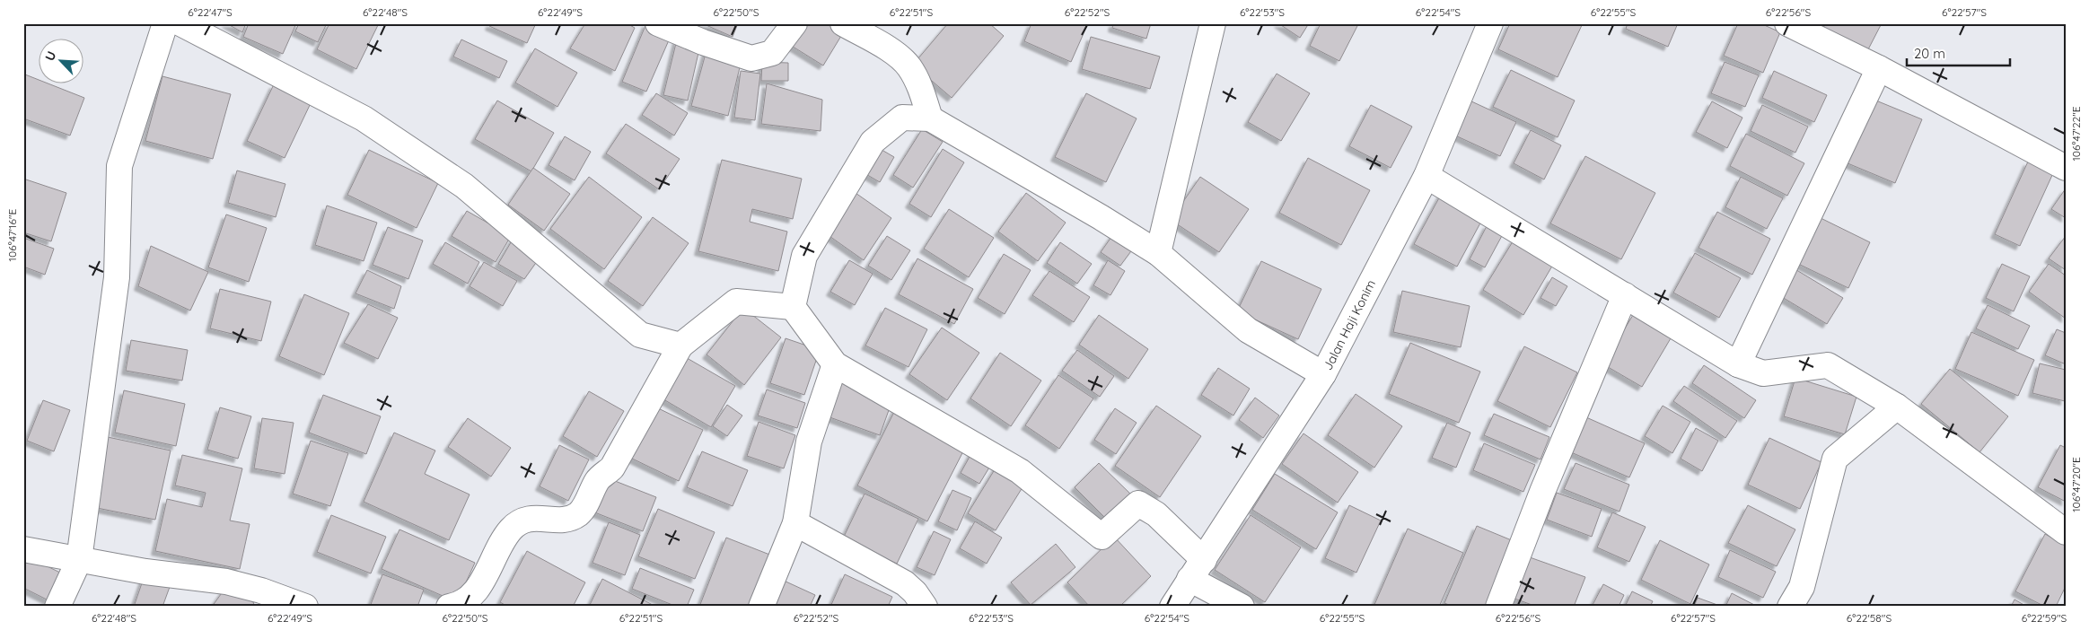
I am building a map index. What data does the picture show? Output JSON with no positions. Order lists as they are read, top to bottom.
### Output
{
  "streets": {
    "street": ["Jalan Haji Konim"]
  },
  "scale_bar": "20 m",
  "north": "top left",
  "coordinates": [
    "6°22'47\"S",
    "6°22'48\"S",
    "6°22'49\"S",
    "6°22'50\"S",
    "6°22'51\"S",
    "6°22'52\"S",
    "6°22'53\"S",
    "6°22'54\"S",
    "6°22'55\"S",
    "6°22'56\"S",
    "6°22'57\"S",
    "106°47'22\"E",
    "106°47'16\"E",
    "106°47'20\"E",
    "6°22'58\"S",
    "6°22'59\"S"
  ]
}
